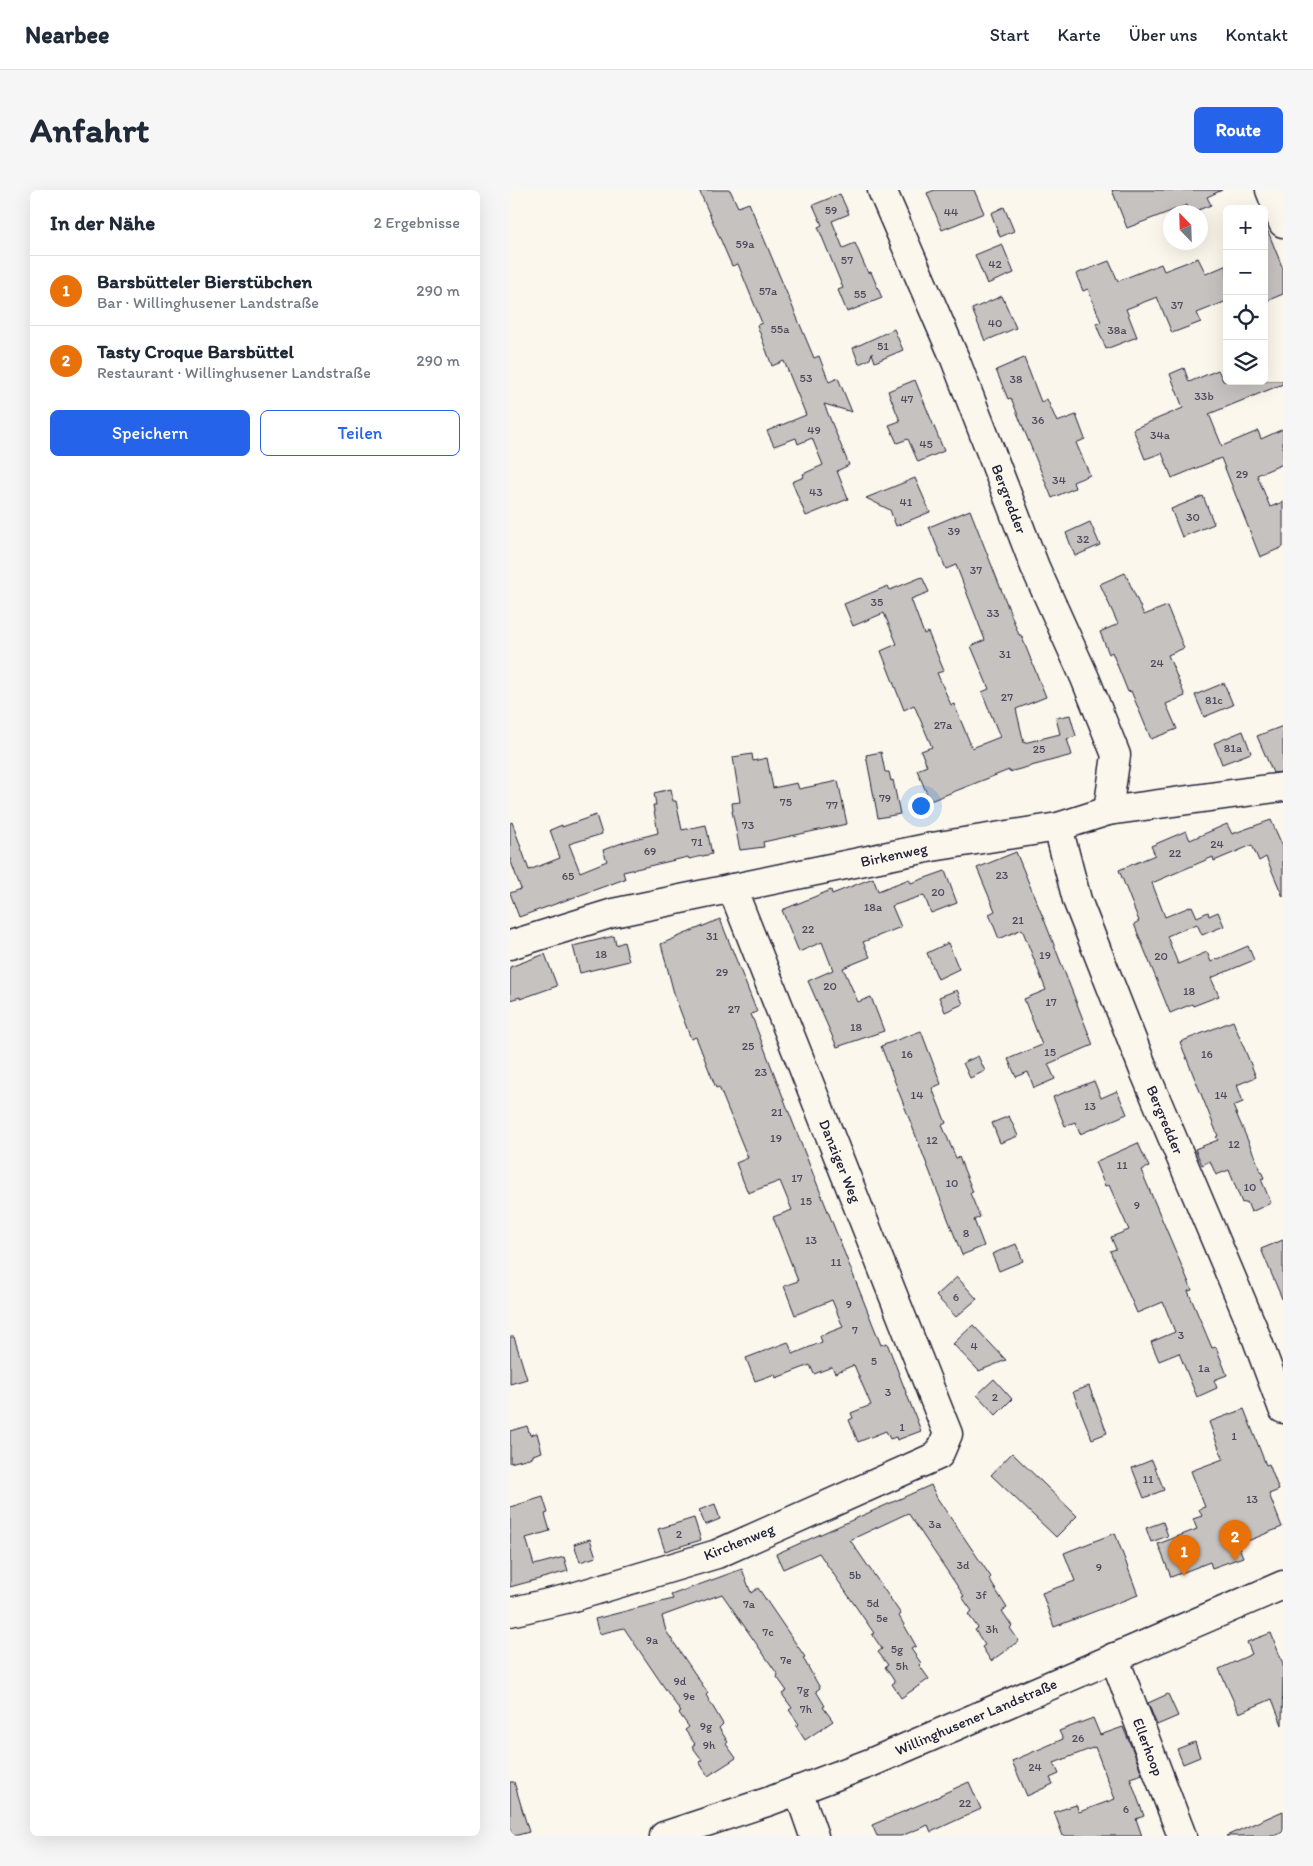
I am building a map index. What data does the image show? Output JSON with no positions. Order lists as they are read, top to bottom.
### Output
{
  "streets": {
    "street": [
      "Bergredder",
      "Birkenweg",
      "Danziger Weg",
      "Kirchenweg",
      "Willinghusener Landstraße",
      "Ellerhoop"
    ]
  },
  "crossings": [
    ["Bergredder", "Birkenweg"],
    ["Birkenweg", "Danziger Weg"],
    ["Danziger Weg", "Kirchenweg"],
    ["Willinghusener Landstraße", "Ellerhoop"]
  ],
  "house_numbers": [
    "59",
    "44",
    "59a",
    "57",
    "42",
    "57a",
    "55",
    "37",
    "40",
    "55a",
    "38a",
    "51",
    "53",
    "38",
    "33b",
    "47",
    "36",
    "49",
    "34a",
    "45",
    "29",
    "34",
    "43",
    "41",
    "30",
    "39",
    "32",
    "37",
    "35",
    "33",
    "31",
    "24",
    "27",
    "81c",
    "27a",
    "81a",
    "25",
    "79",
    "75",
    "77",
    "73",
    "71",
    "24",
    "69",
    "22",
    "23",
    "65",
    "20",
    "18a",
    "21",
    "22",
    "31",
    "18",
    "19",
    "20",
    "29",
    "20",
    "18",
    "17",
    "27",
    "18",
    "25",
    "15",
    "16",
    "16",
    "23",
    "14",
    "14",
    "13",
    "21",
    "19",
    "12",
    "12",
    "11",
    "17",
    "10",
    "10",
    "15",
    "9",
    "8",
    "13",
    "11",
    "6",
    "9",
    "7",
    "3",
    "4",
    "5",
    "1a",
    "3",
    "2",
    "1",
    "1",
    "11",
    "13",
    "3a",
    "2",
    "3d",
    "9",
    "5b",
    "3f",
    "5d",
    "7a",
    "5e",
    "3h",
    "7c",
    "9a",
    "5g",
    "7e",
    "5h",
    "9d",
    "7g",
    "9e",
    "7h",
    "9g",
    "26",
    "9h",
    "24",
    "22",
    "6"
  ],
  "north": "top left",
  "page": {
    "header": "Nearbee",
    "nav": [
      "Start",
      "Karte",
      "Über uns",
      "Kontakt"
    ],
    "buttons": [
      "Route",
      ["Speichern", "Teilen"]
    ],
    "title": "Anfahrt",
    "heading": ["In der Nähe", "2 Ergebnisse"],
    "map_buttons": ["+", "−"],
    "list": [
      {
        "mark": "1",
        "name": "Barsbütteler Bierstübchen",
        "note": "Bar · Willinghusener Landstraße",
        "value": "290 m"
      },
      {
        "mark": "2",
        "name": "Tasty Croque Barsbüttel",
        "note": "Restaurant · Willinghusener Landstraße",
        "value": "290 m"
      }
    ],
    "pins": ["2", "1"]
  }
}
